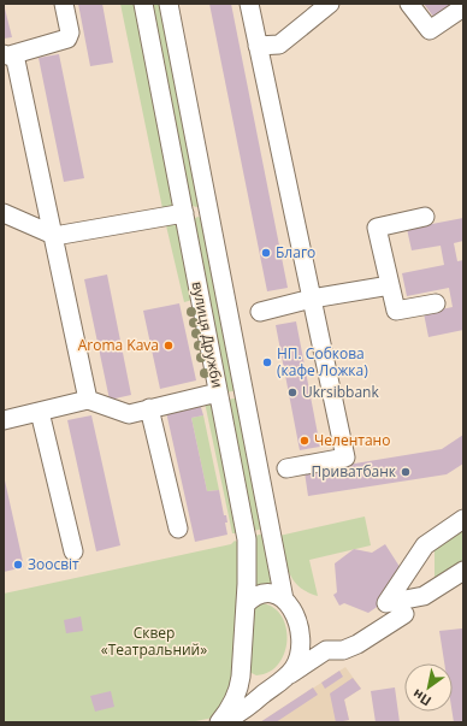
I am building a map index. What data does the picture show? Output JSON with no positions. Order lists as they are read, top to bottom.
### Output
{
  "streets": {
    "street": ["вулиця Дружби"]
  },
  "parks": ["Сквер «Театральний»"],
  "places": [
    "Благо",
    "Aroma Kava",
    "НП. Собкова (кафе Ложка)",
    "Ukrsibbank",
    "Челентано",
    "Приватбанк",
    "Зоосвіт"
  ],
  "north": "bottom left"
}
